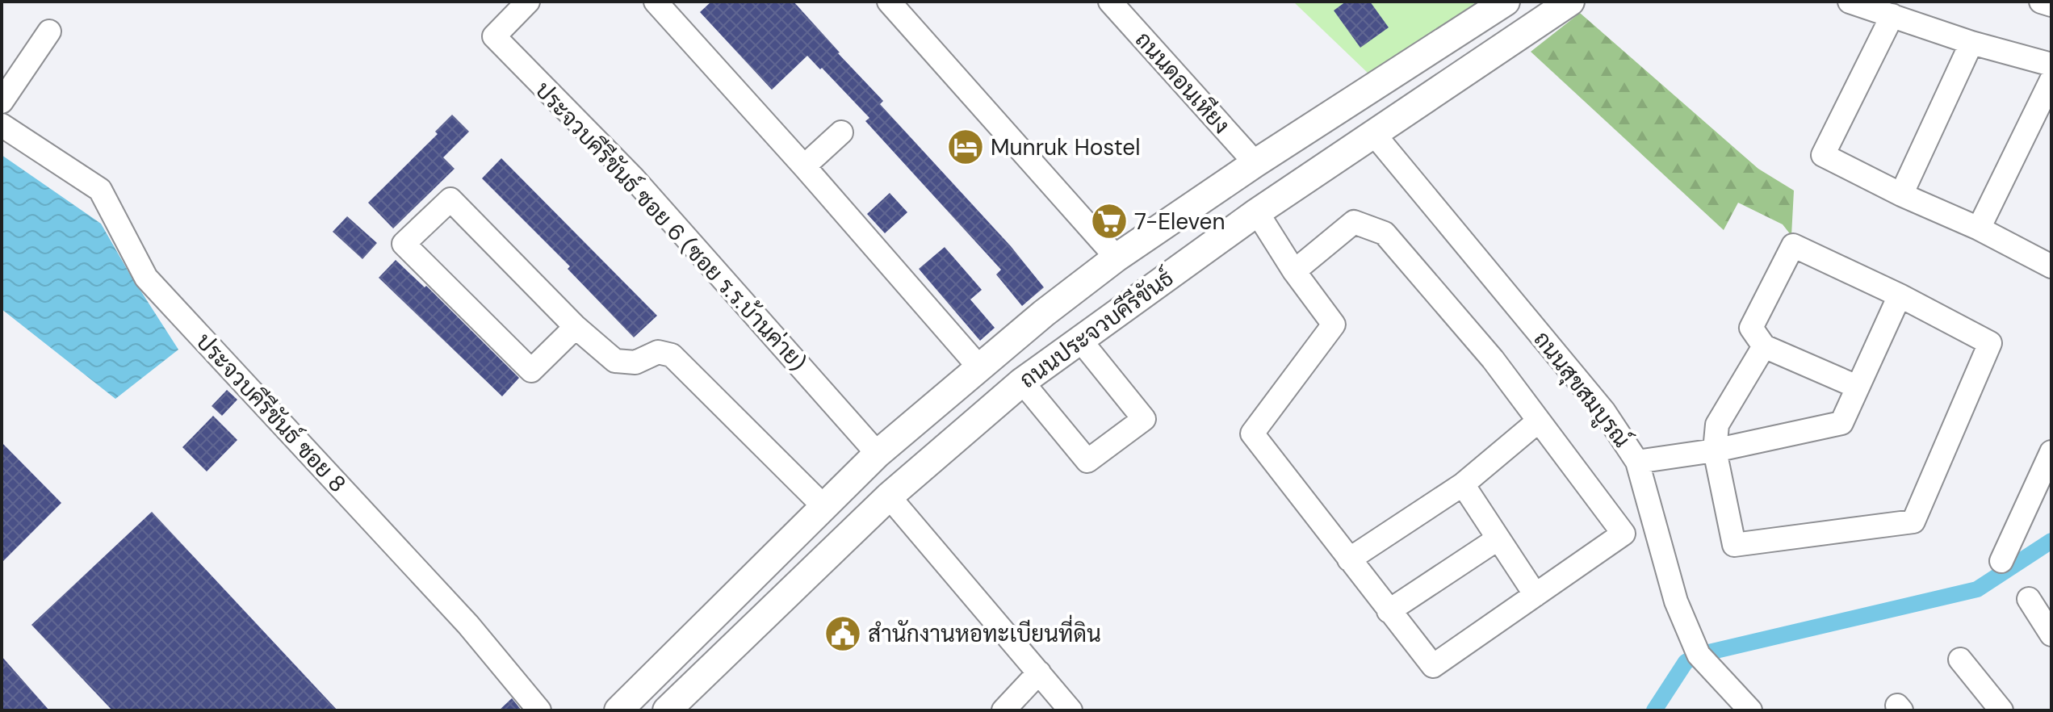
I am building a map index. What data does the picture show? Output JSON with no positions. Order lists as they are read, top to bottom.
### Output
{
  "streets": {
    "main road": ["ถนนประจวบคีรีขันธ์"],
    "street": [
      "ถนนดอนเหียง",
      "ประจวบคีรีขันธ์ ซอย 6 (ซอย ร.ร.บ้านค่าย)",
      "ถนนสุขสมบูรณ์",
      "ประจวบคีรีขันธ์ ซอย 8"
    ]
  },
  "crossings": [
    ["ถนนดอนเหียง", "ถนนประจวบคีรีขันธ์"],
    ["ประจวบคีรีขันธ์ ซอย 6 (ซอย ร.ร.บ้านค่าย)", "ถนนประจวบคีรีขันธ์"],
    ["ถนนประจวบคีรีขันธ์", "ถนนสุขสมบูรณ์"]
  ],
  "places": {
    "hotel": ["Munruk Hostel"],
    "supermarket": ["7-Eleven"],
    "public building": ["สำนักงานหอทะเบียนที่ดิน"]
  }
}
